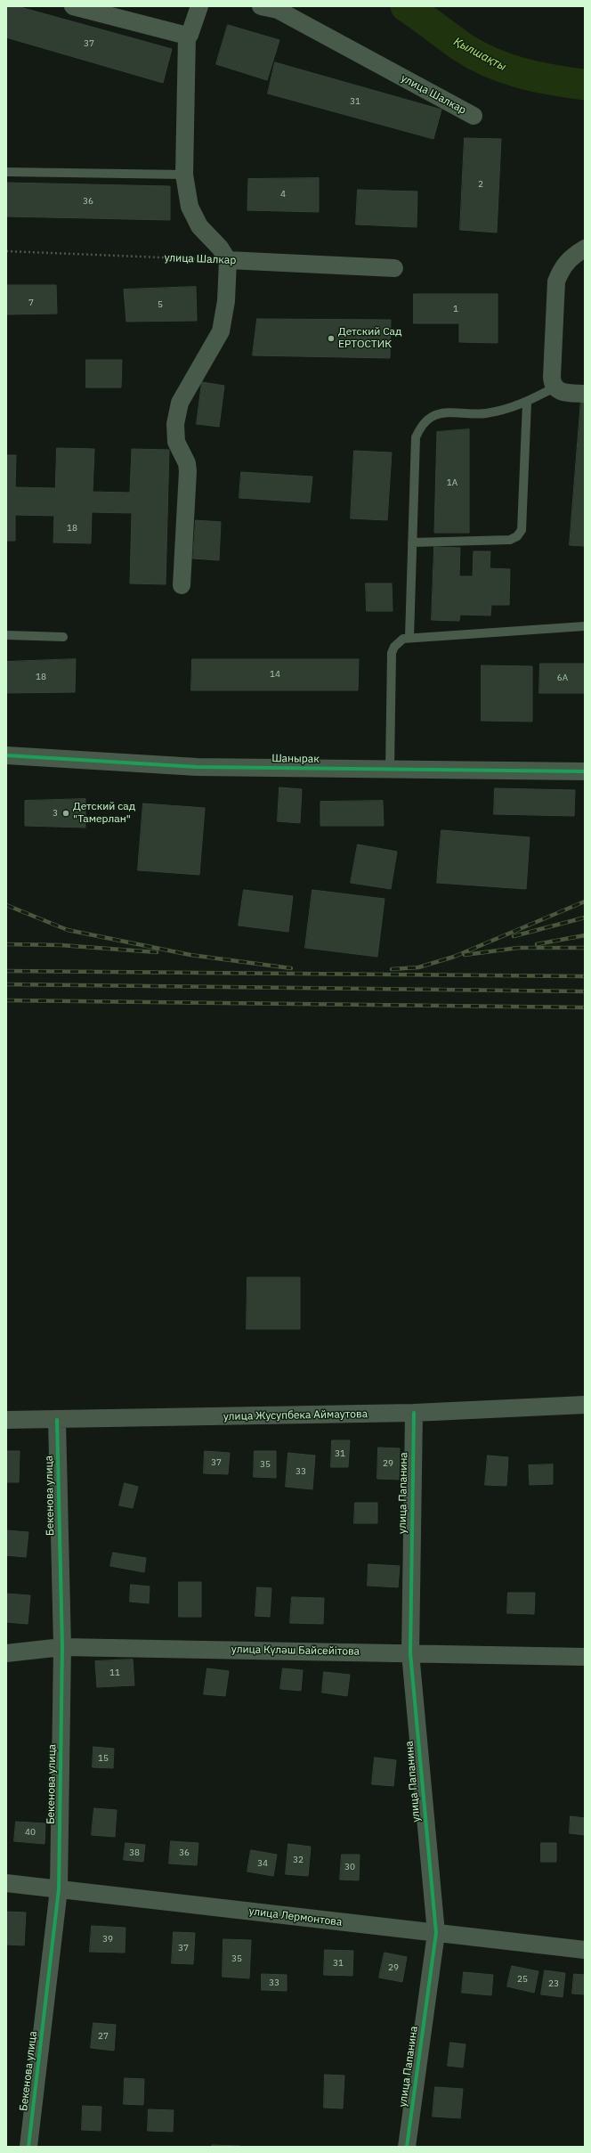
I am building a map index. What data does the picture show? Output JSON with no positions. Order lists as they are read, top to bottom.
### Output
{
  "streets": {
    "street": [
      "улица Шалкар",
      "Шанырак",
      "улица Жусупбека Аймаутова",
      "улица Папанина",
      "Бекенова улица",
      "улица Күләш Байсейітова",
      "улица Лермонтова"
    ]
  },
  "crossings": [
    ["улица Жусупбека Аймаутова", "улица Папанина"],
    ["улица Жусупбека Аймаутова", "Бекенова улица"],
    ["улица Папанина", "улица Күләш Байсейітова"],
    ["улица Папанина", "улица Лермонтова"],
    ["Бекенова улица", "улица Күләш Байсейітова"],
    ["Бекенова улица", "улица Лермонтова"]
  ],
  "water": ["Қылшақты"],
  "places": ["Детский Сад ЕРТОСТИК", "Детский сад \"Тамерлан\""],
  "house_numbers": [
    "37",
    "31",
    "2",
    "4",
    "36",
    "7",
    "5",
    "1",
    "1А",
    "18",
    "14",
    "18",
    "6А",
    "3",
    "31",
    "37",
    "29",
    "35",
    "33",
    "11",
    "15",
    "40",
    "38",
    "36",
    "32",
    "34",
    "30",
    "39",
    "37",
    "35",
    "31",
    "29",
    "25",
    "33",
    "23",
    "27"
  ]
}
